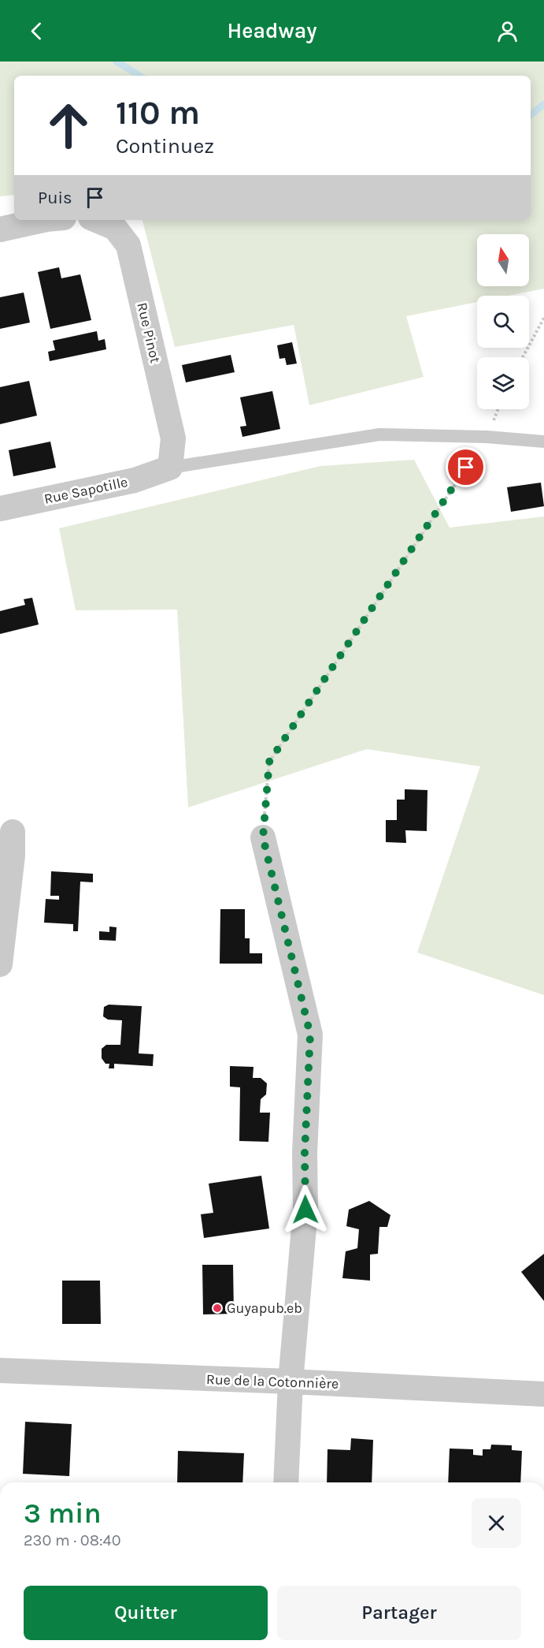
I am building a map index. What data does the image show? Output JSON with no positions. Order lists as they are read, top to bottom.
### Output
{
  "streets": {
    "street": ["Rue Pinot", "Rue Sapotille", "Rue de la Cotonnière"]
  },
  "crossings": [
    ["Rue Pinot", "Rue Sapotille"]
  ],
  "places": ["Guyapub.eb"],
  "north": "top",
  "page": {
    "header": "Headway",
    "turn": ["110 m", "Continuez"],
    "then": "Puis",
    "heading": ["3 min", "230 m · 08:40"],
    "buttons": ["Quitter", "Partager"]
  }
}
